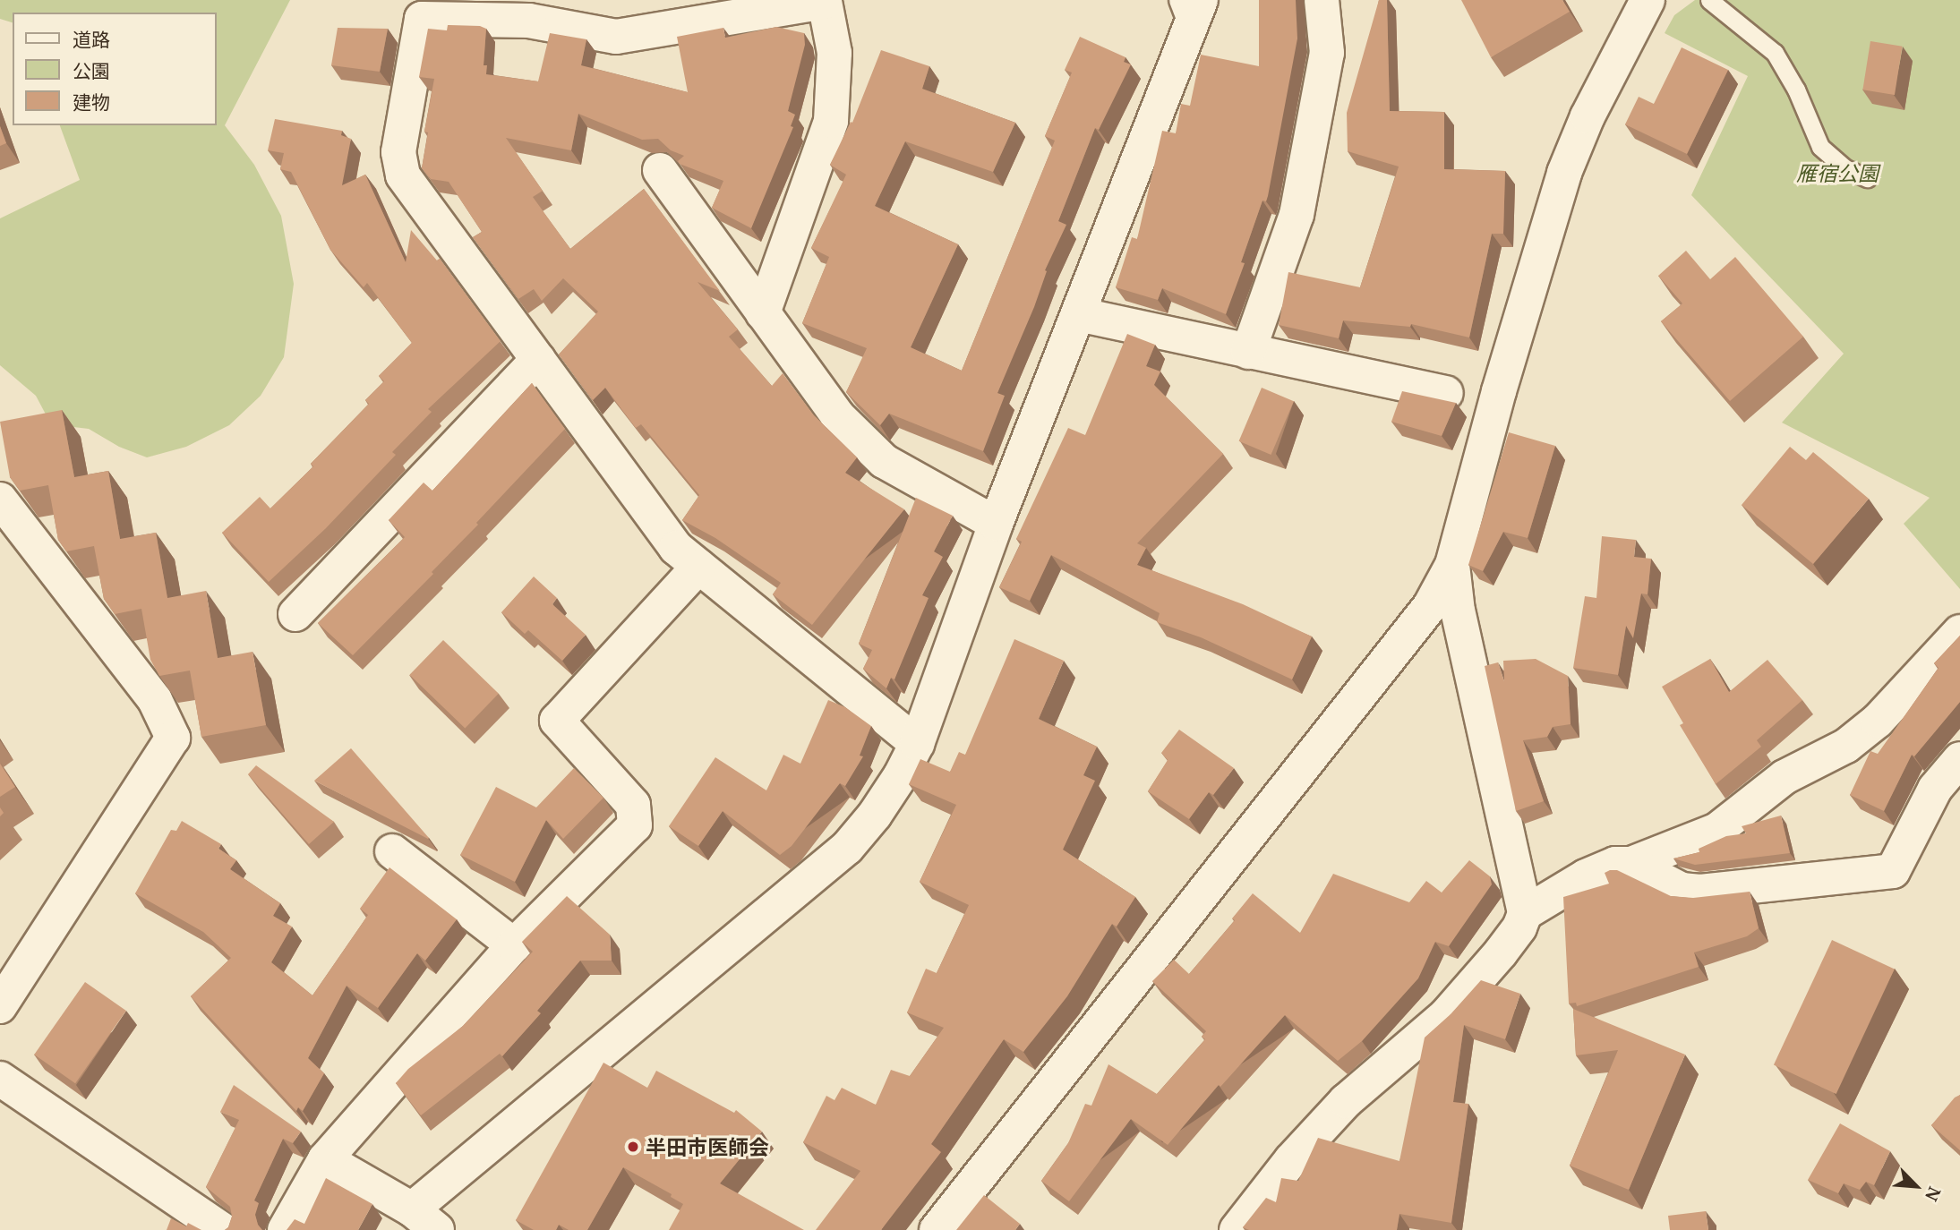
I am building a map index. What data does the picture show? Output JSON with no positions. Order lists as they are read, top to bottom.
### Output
{
  "parks": ["雁宿公園"],
  "places": ["半田市医師会"],
  "legend": ["道路", "公園", "建物"],
  "north": "bottom right"
}
